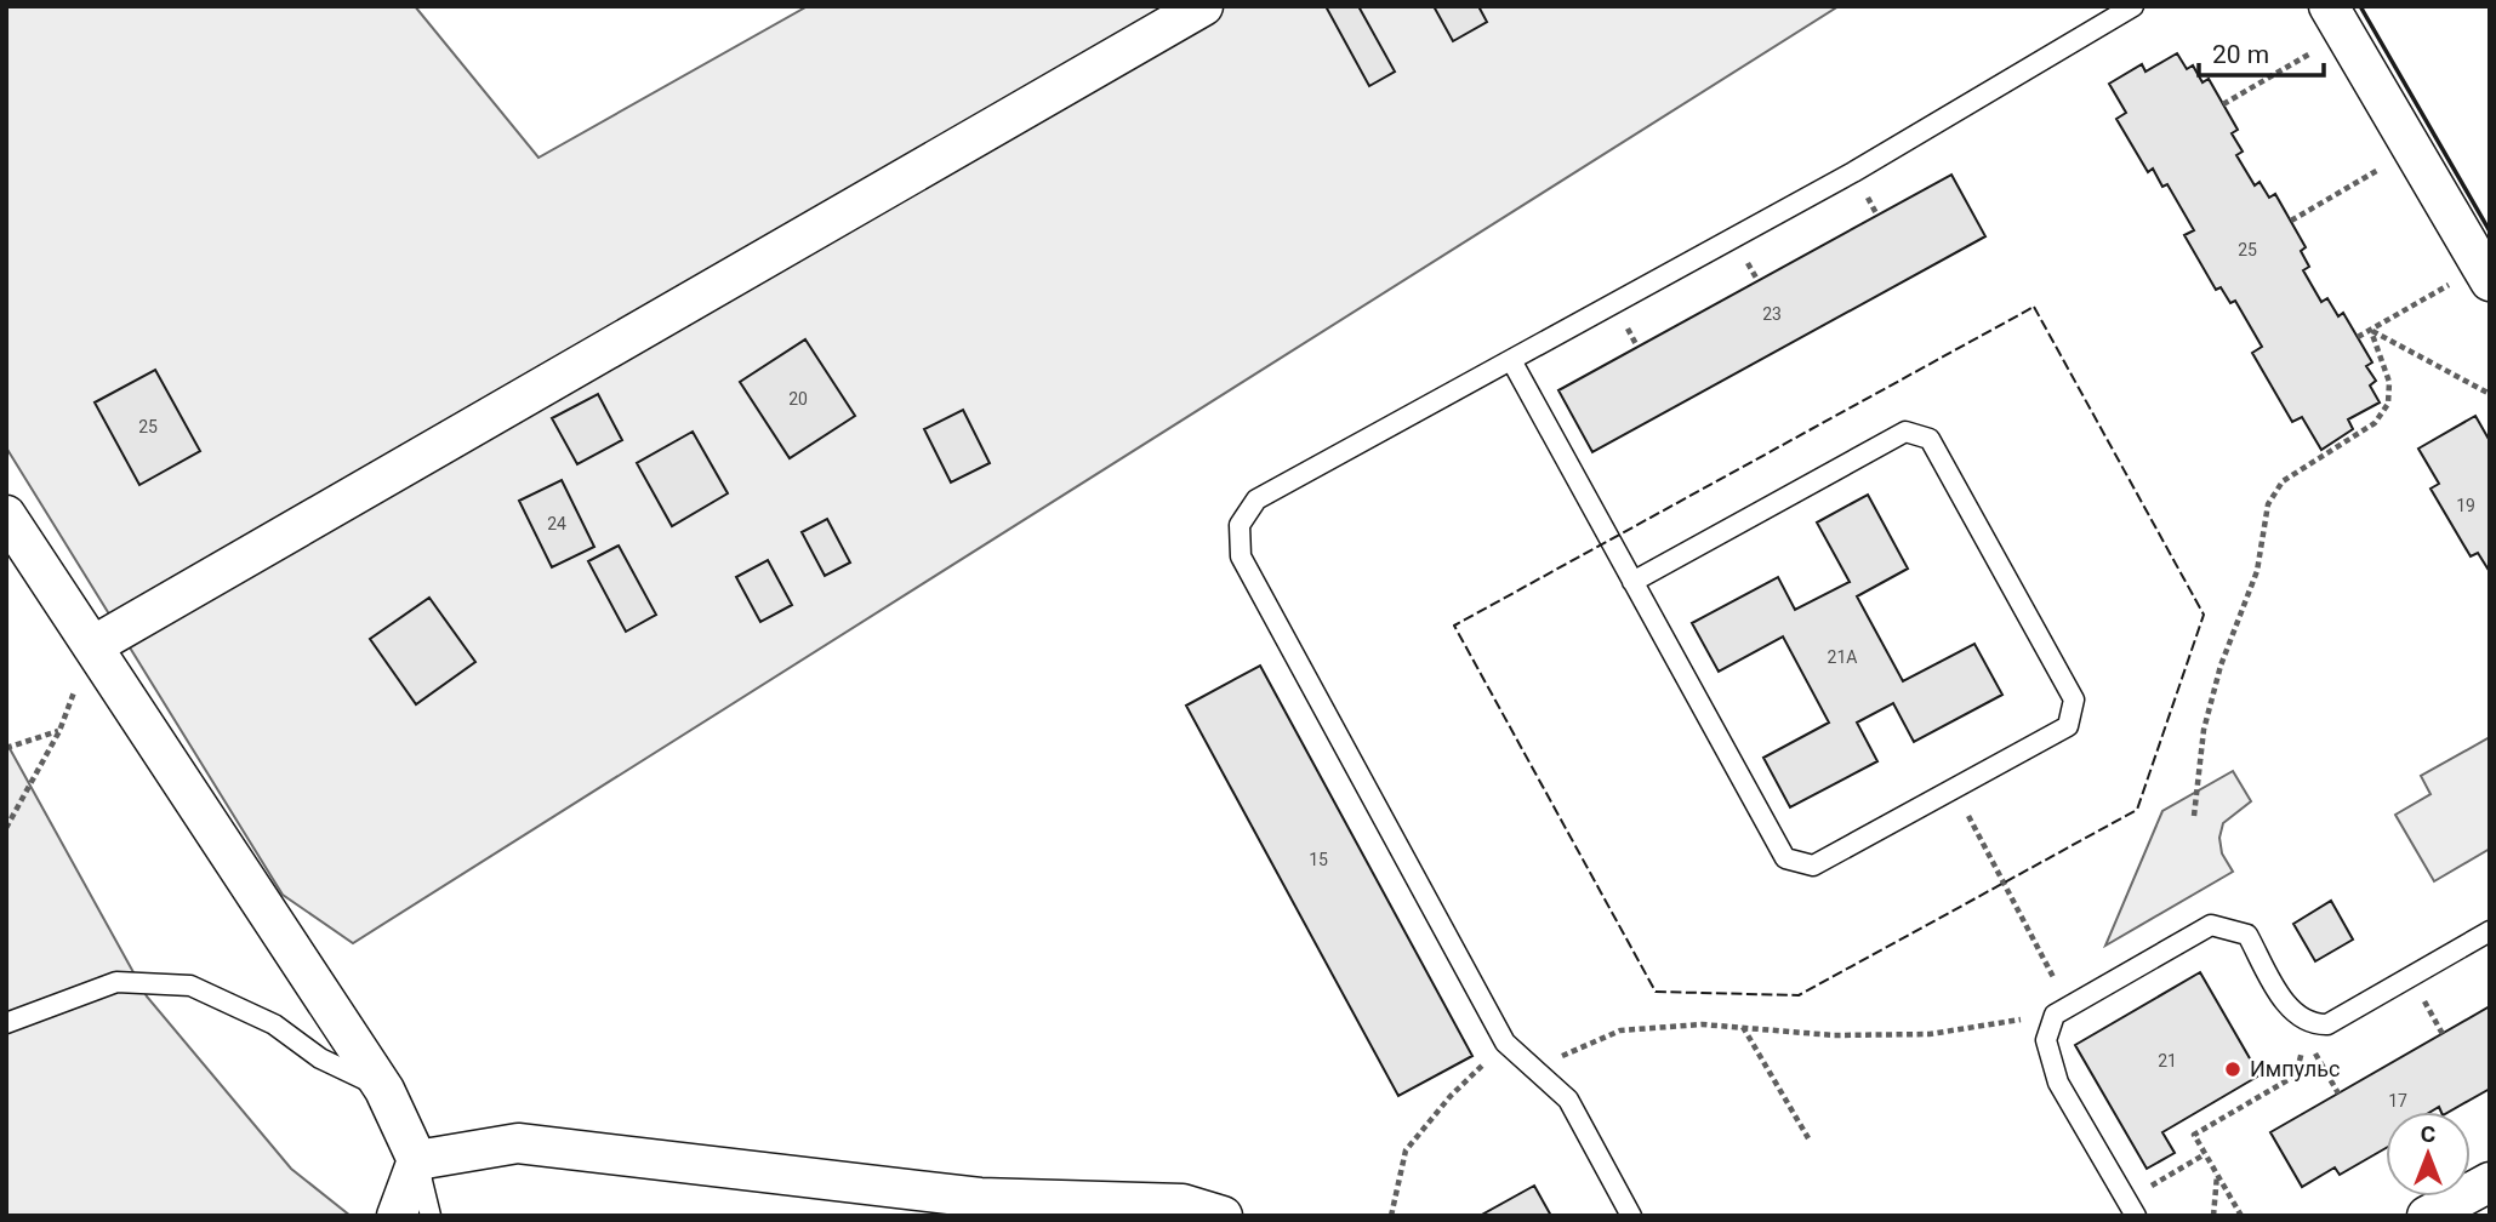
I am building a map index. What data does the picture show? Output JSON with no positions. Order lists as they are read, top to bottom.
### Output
{
  "places": ["Импульс"],
  "house_numbers": [
    "25",
    "23",
    "20",
    "25",
    "19",
    "24",
    "21А",
    "15",
    "21",
    "17"
  ],
  "scale_bar": "20 m",
  "north": "top"
}
